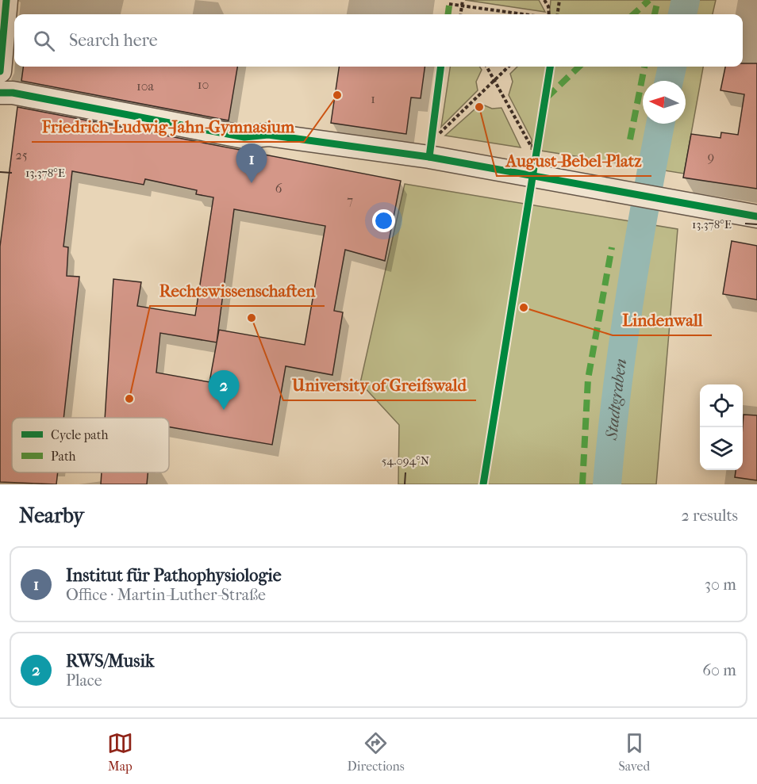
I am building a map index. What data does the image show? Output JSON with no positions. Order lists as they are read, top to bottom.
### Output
{
  "water": ["Stadtgraben"],
  "places": [
    "Friedrich-Ludwig-Jahn-Gymnasium",
    "August-Bebel-Platz",
    "Lindenwall",
    "University of Greifswald",
    "Rechtswissenschaften"
  ],
  "house_numbers": [
    "10",
    "10a",
    "1",
    "25",
    "9",
    "6",
    "7"
  ],
  "legend": ["Cycle path", "Path"],
  "north": "left",
  "page": {
    "search": "Search here",
    "pins": ["1", "2"],
    "heading": ["Nearby", "2 results"],
    "list": [
      {
        "mark": "1",
        "name": "Institut für Pathophysiologie",
        "note": "Office · Martin-Luther-Straße",
        "value": "30 m"
      },
      {
        "mark": "2",
        "name": "RWS/Musik",
        "note": "Place",
        "value": "60 m"
      }
    ],
    "nav": ["Map", "Directions", "Saved"]
  },
  "coordinates": ["13.378°E", "54.094°N"]
}
